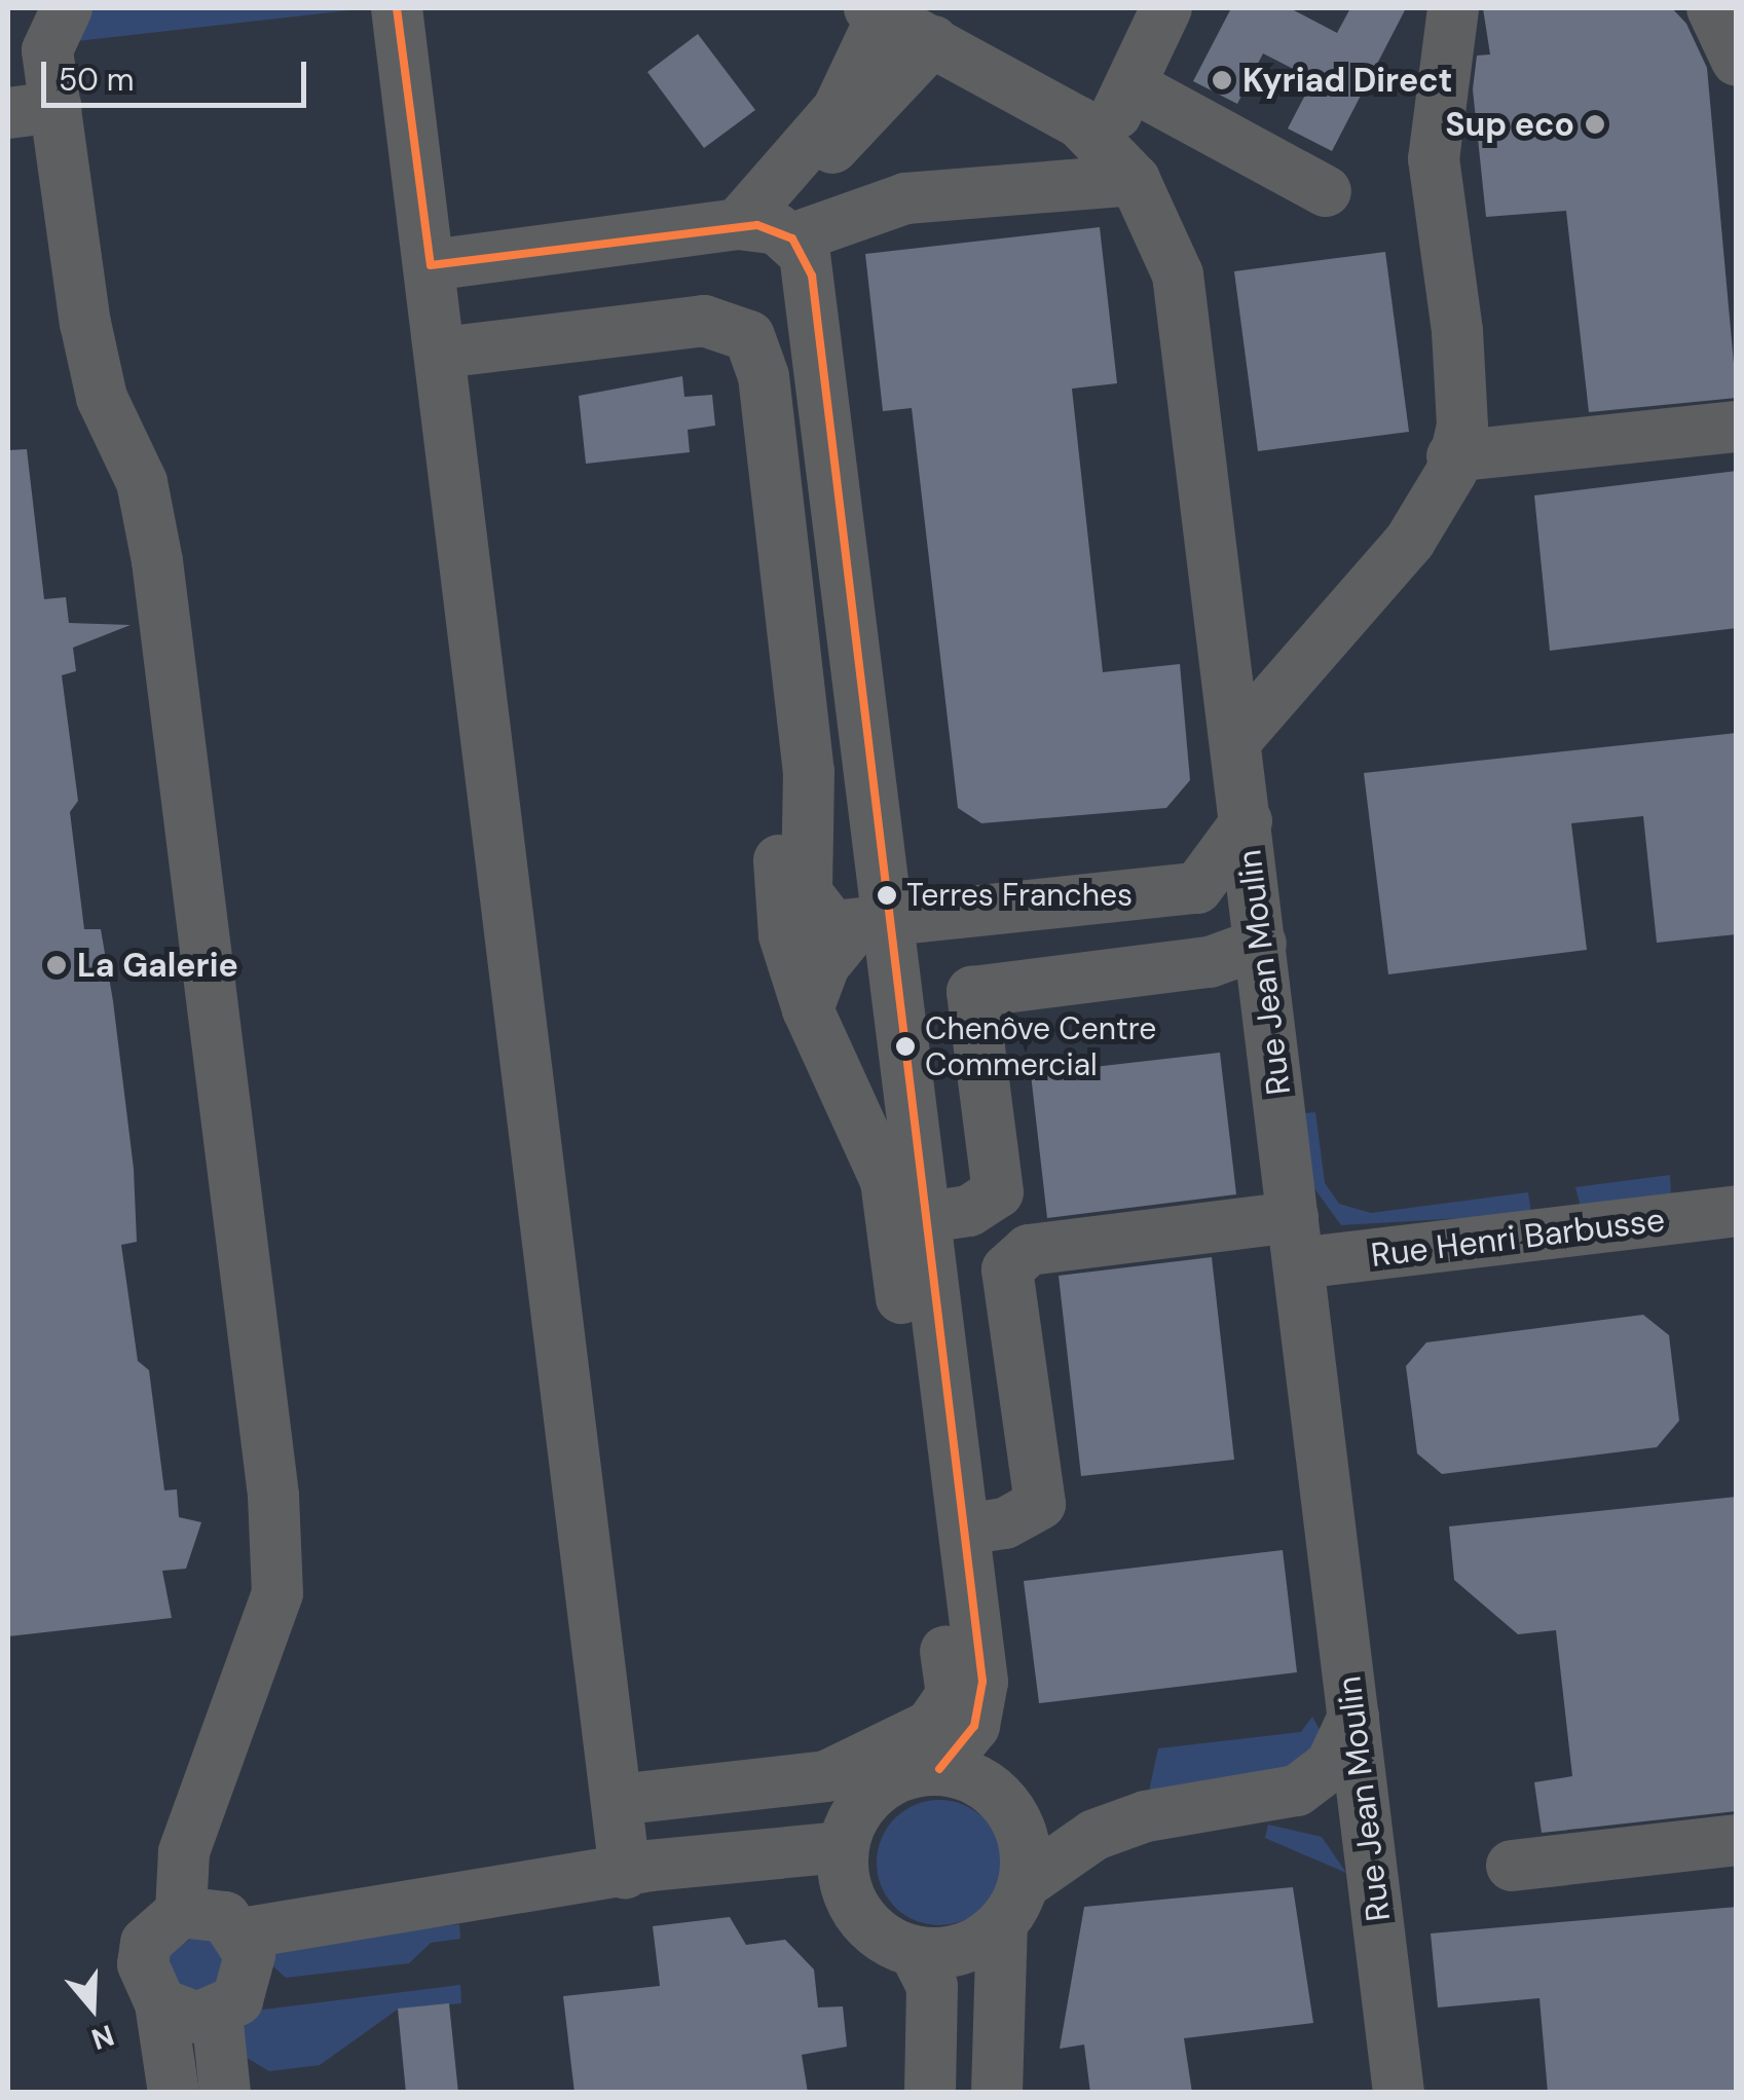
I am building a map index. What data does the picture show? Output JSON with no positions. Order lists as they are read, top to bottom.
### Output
{
  "streets": {
    "street": ["Rue Jean Moulin", "Rue Henri Barbusse"]
  },
  "crossings": [
    ["Rue Jean Moulin", "Rue Henri Barbusse"]
  ],
  "places": [
    "Kyriad Direct",
    "Sup eco",
    "Terres Franches",
    "La Galerie",
    "Chenôve Centre Commercial"
  ],
  "lines": ["transit line 50"],
  "scale_bar": "50 m",
  "north": "bottom"
}
